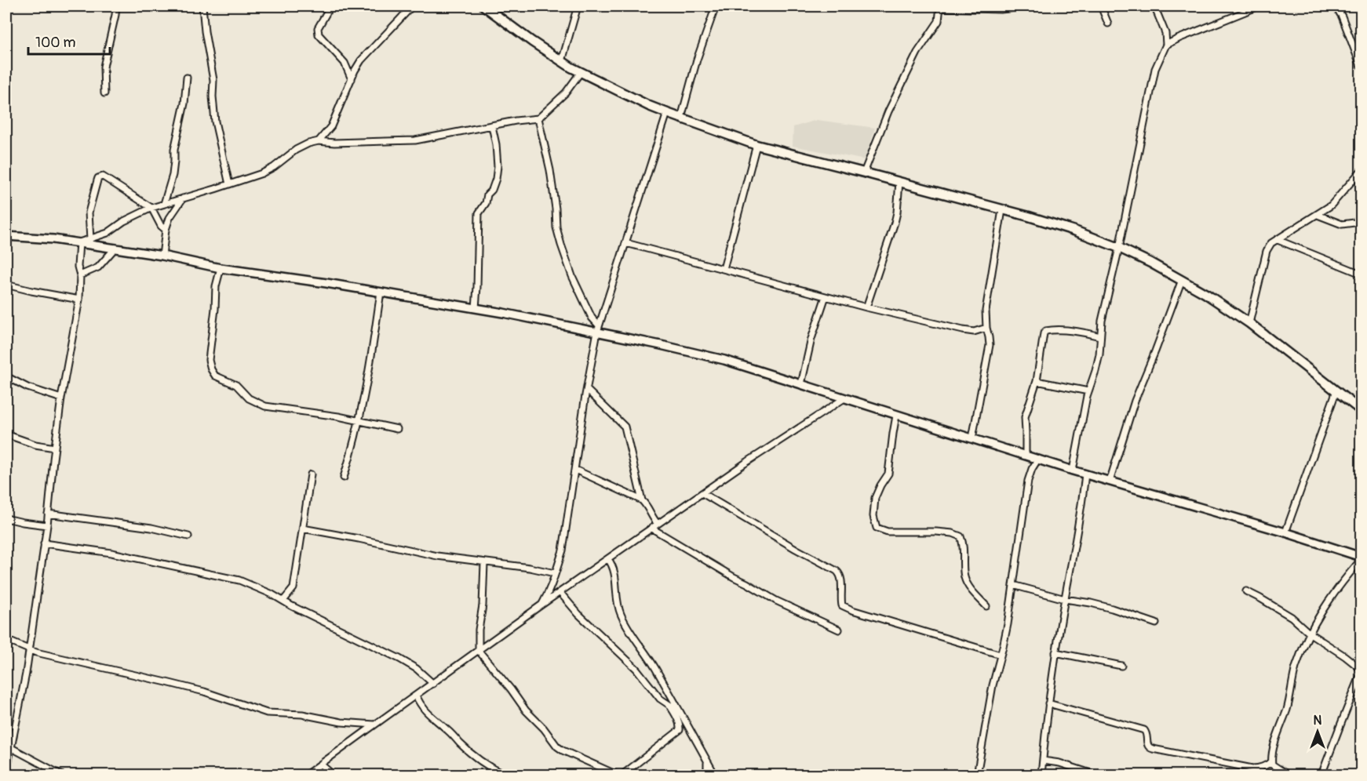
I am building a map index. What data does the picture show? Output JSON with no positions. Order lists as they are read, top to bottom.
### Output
{
  "scale_bar": "100 m",
  "north": "top"
}
